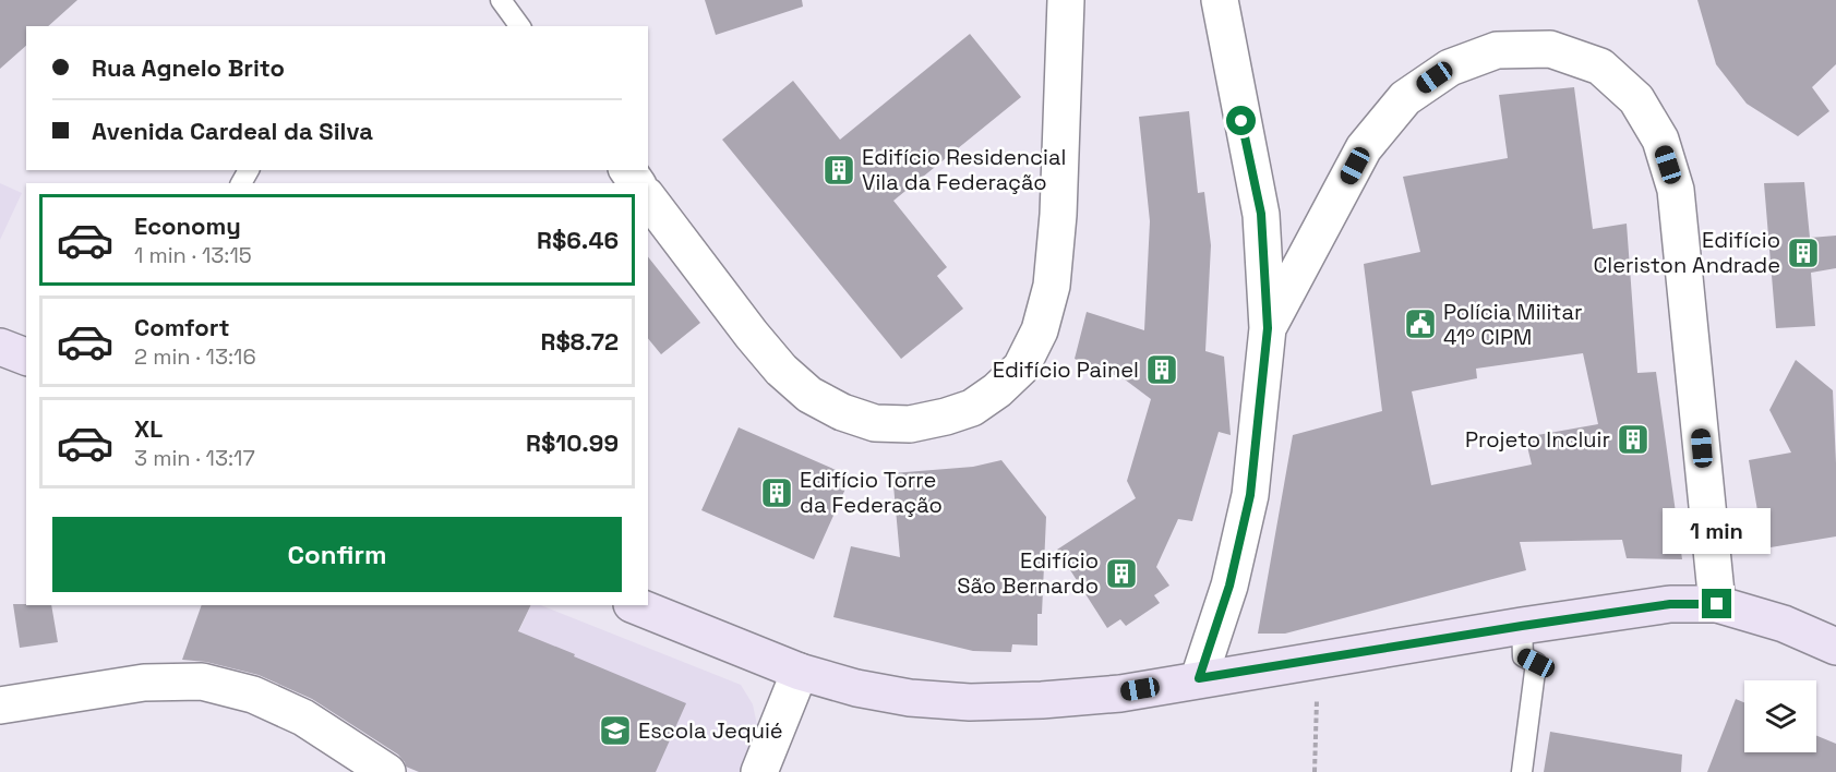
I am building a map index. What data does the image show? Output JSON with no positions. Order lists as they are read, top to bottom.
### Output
{
  "places": {
    "building": [
      "Edifício Residencial Vila da Federação",
      "Edifício Cleriston Andrade",
      "Edifício Painel",
      "Projeto Incluir",
      "Edifício Torre da Federação",
      "Edifício São Bernardo"
    ],
    "public building": ["Polícia Militar 41º CIPM"],
    "school or university": ["Escola Jequié"]
  },
  "page": {
    "banner": ["Rua Agnelo Brito", "Avenida Cardeal da Silva"],
    "list": [
      {
        "name": "Economy",
        "note": "1 min · 13:15",
        "value": "R$6.46"
      },
      {
        "name": "Comfort",
        "note": "2 min · 13:16",
        "value": "R$8.72"
      },
      {
        "name": "XL",
        "note": "3 min · 13:17",
        "value": "R$10.99"
      }
    ],
    "buttons": "Confirm",
    "bubble": "1 min"
  }
}
